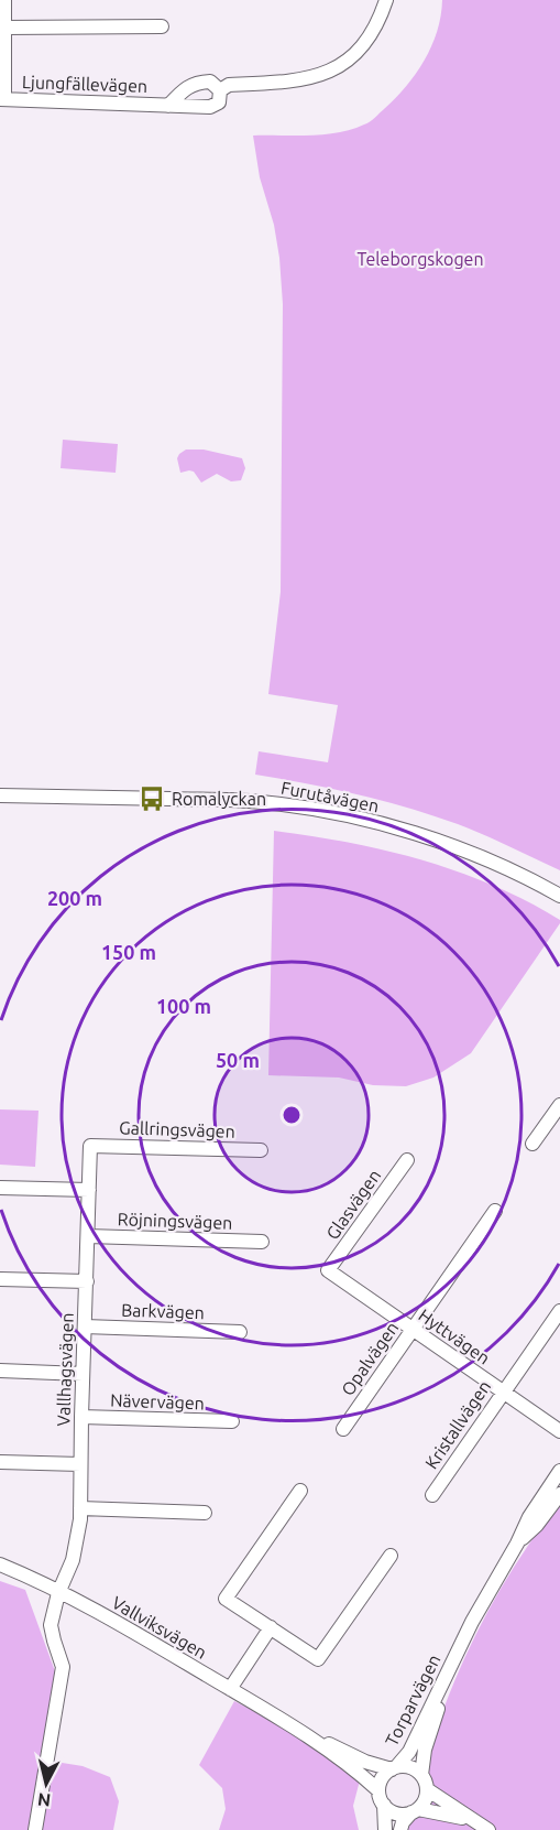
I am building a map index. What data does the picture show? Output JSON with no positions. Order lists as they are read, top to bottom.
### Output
{
  "streets": {
    "street": [
      "Ljungfällevägen",
      "Furutåvägen",
      "Gallringsvägen",
      "Glasvägen",
      "Röjningsvägen",
      "Barkvägen",
      "Hyttvägen",
      "Opalvägen",
      "Vallhagsvägen",
      "Nävervägen",
      "Kristallvägen",
      "Vallviksvägen",
      "Torparvägen"
    ]
  },
  "crossings": [
    ["Gallringsvägen", "Vallhagsvägen"],
    ["Glasvägen", "Hyttvägen"],
    ["Röjningsvägen", "Vallhagsvägen"],
    ["Barkvägen", "Vallhagsvägen"],
    ["Hyttvägen", "Opalvägen"],
    ["Hyttvägen", "Kristallvägen"],
    ["Vallhagsvägen", "Nävervägen"],
    ["Vallhagsvägen", "Vallviksvägen"],
    ["Vallviksvägen", "Torparvägen"]
  ],
  "parks": ["Teleborgskogen"],
  "places": {
    "bus stop": ["Romalyckan"]
  },
  "north": "bottom",
  "rings": [
    "200 m",
    "150 m",
    "100 m",
    "50 m"
  ]
}
